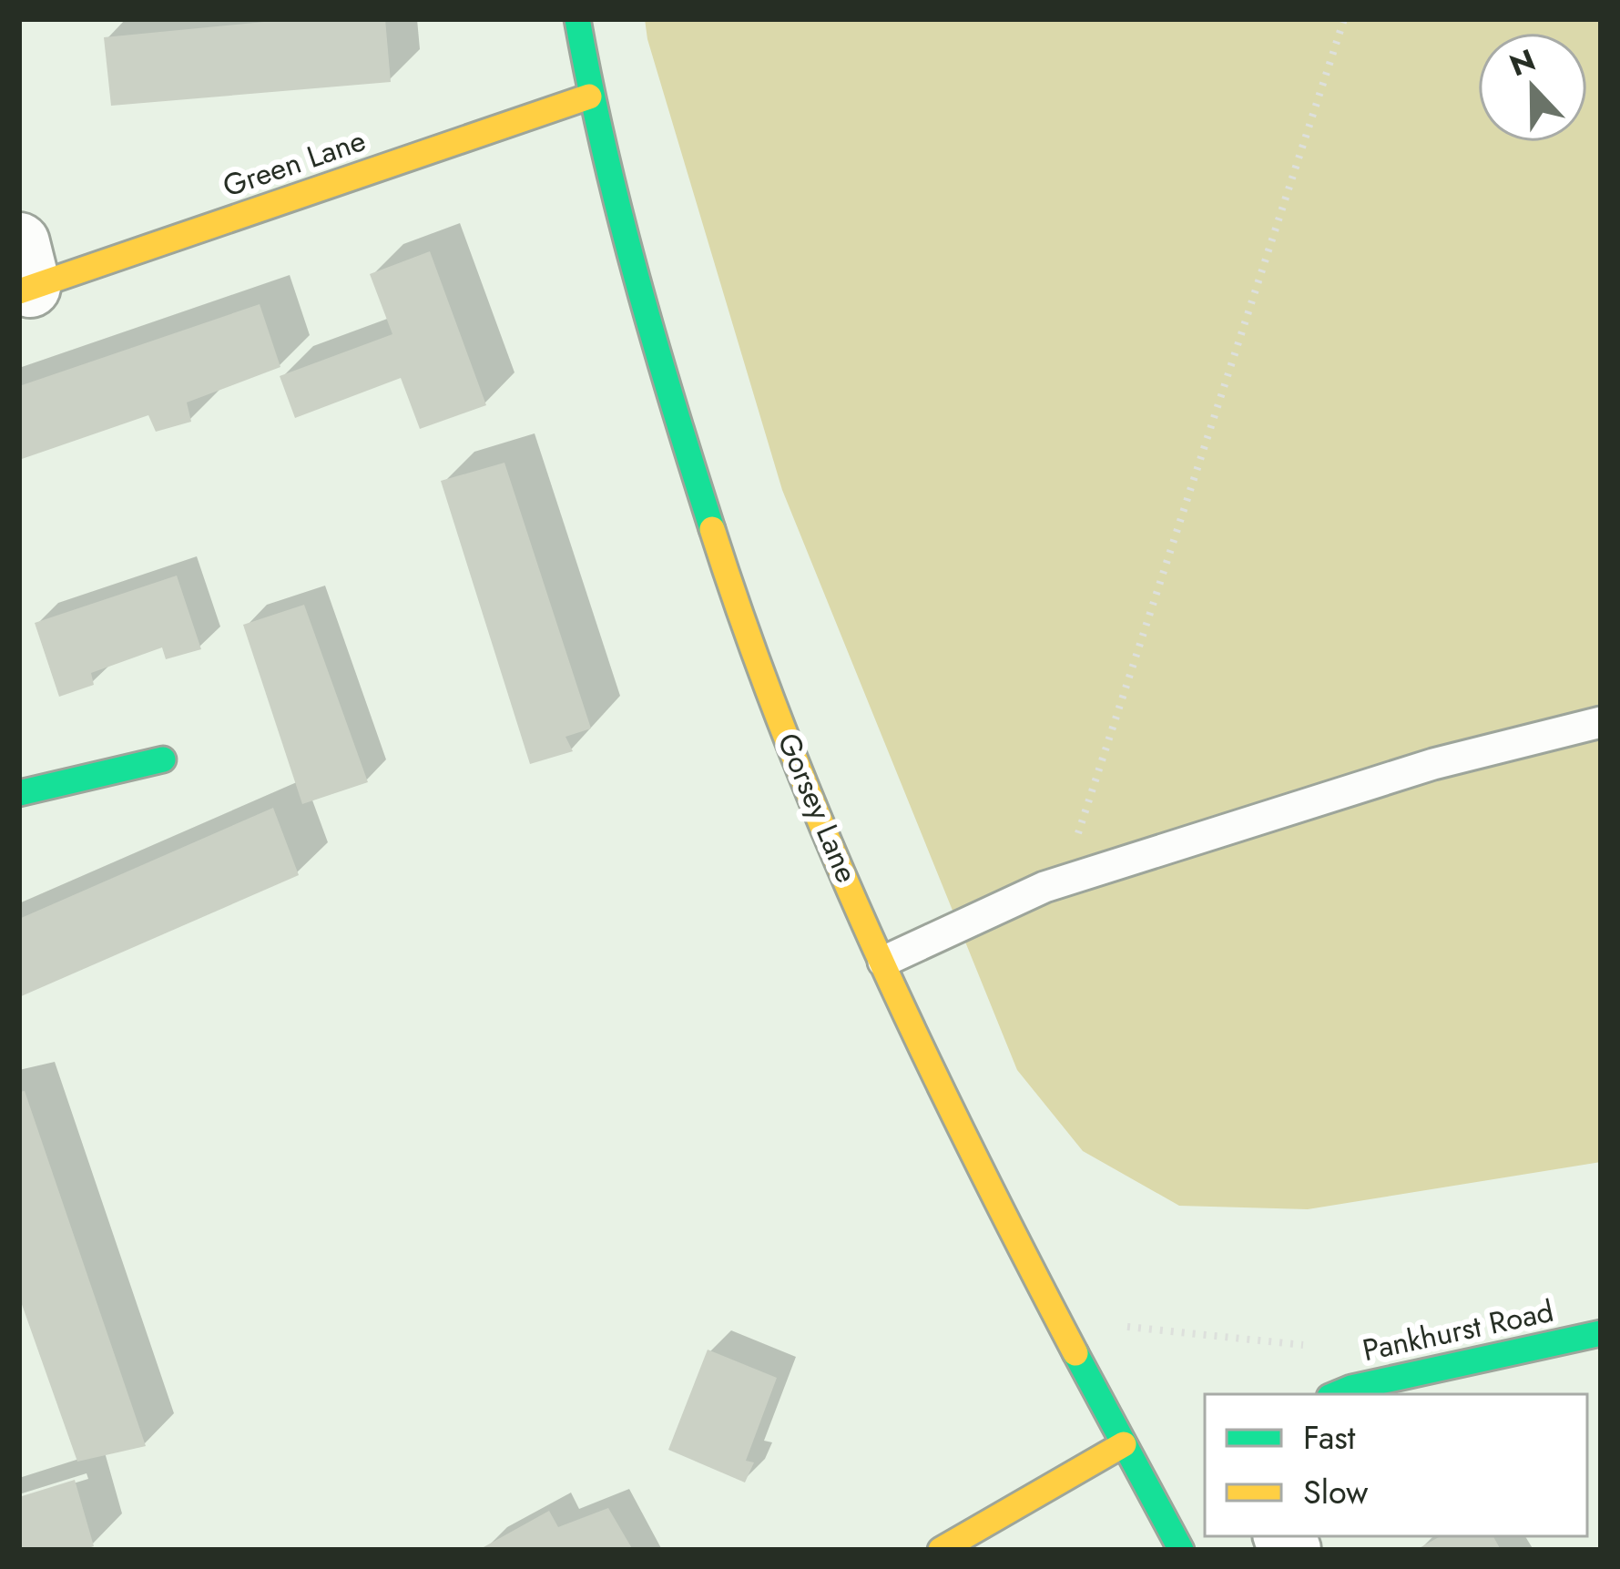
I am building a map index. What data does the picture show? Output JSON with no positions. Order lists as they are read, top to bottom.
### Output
{
  "streets": {
    "main road": ["Green Lane", "Gorsey Lane", "Pankhurst Road"]
  },
  "crossings": [
    ["Green Lane", "Gorsey Lane"]
  ],
  "legend": ["Fast", "Slow"],
  "north": "top"
}
